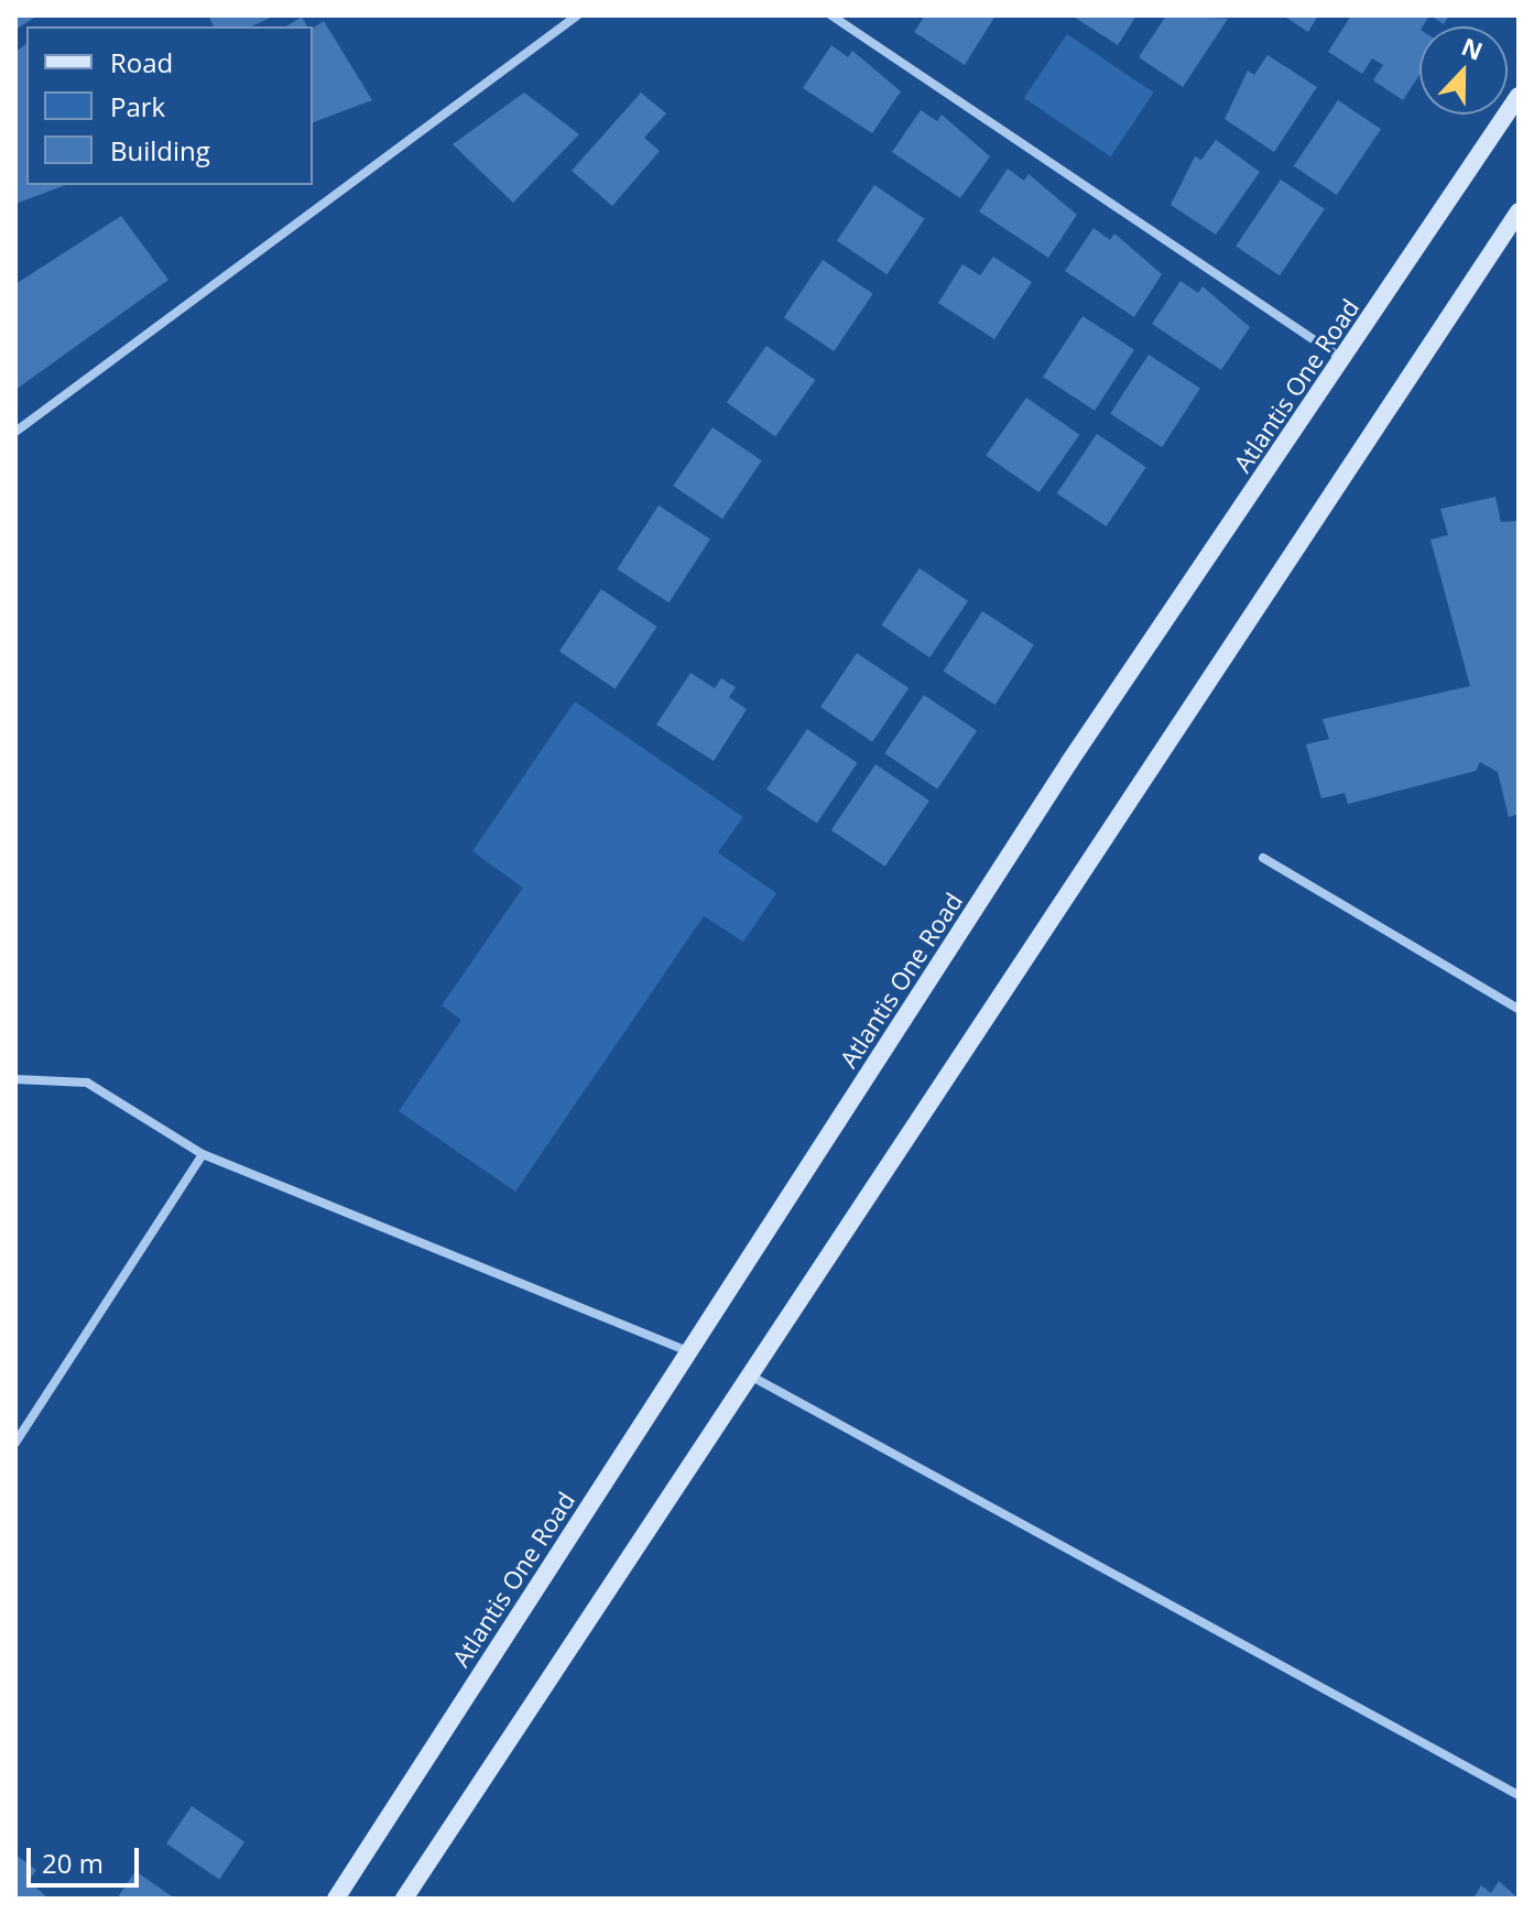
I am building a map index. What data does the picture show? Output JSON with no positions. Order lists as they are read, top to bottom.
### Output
{
  "streets": {
    "street": ["Atlantis One Road"]
  },
  "legend": ["Road", "Park", "Building"],
  "scale_bar": "20 m",
  "north": "top"
}
